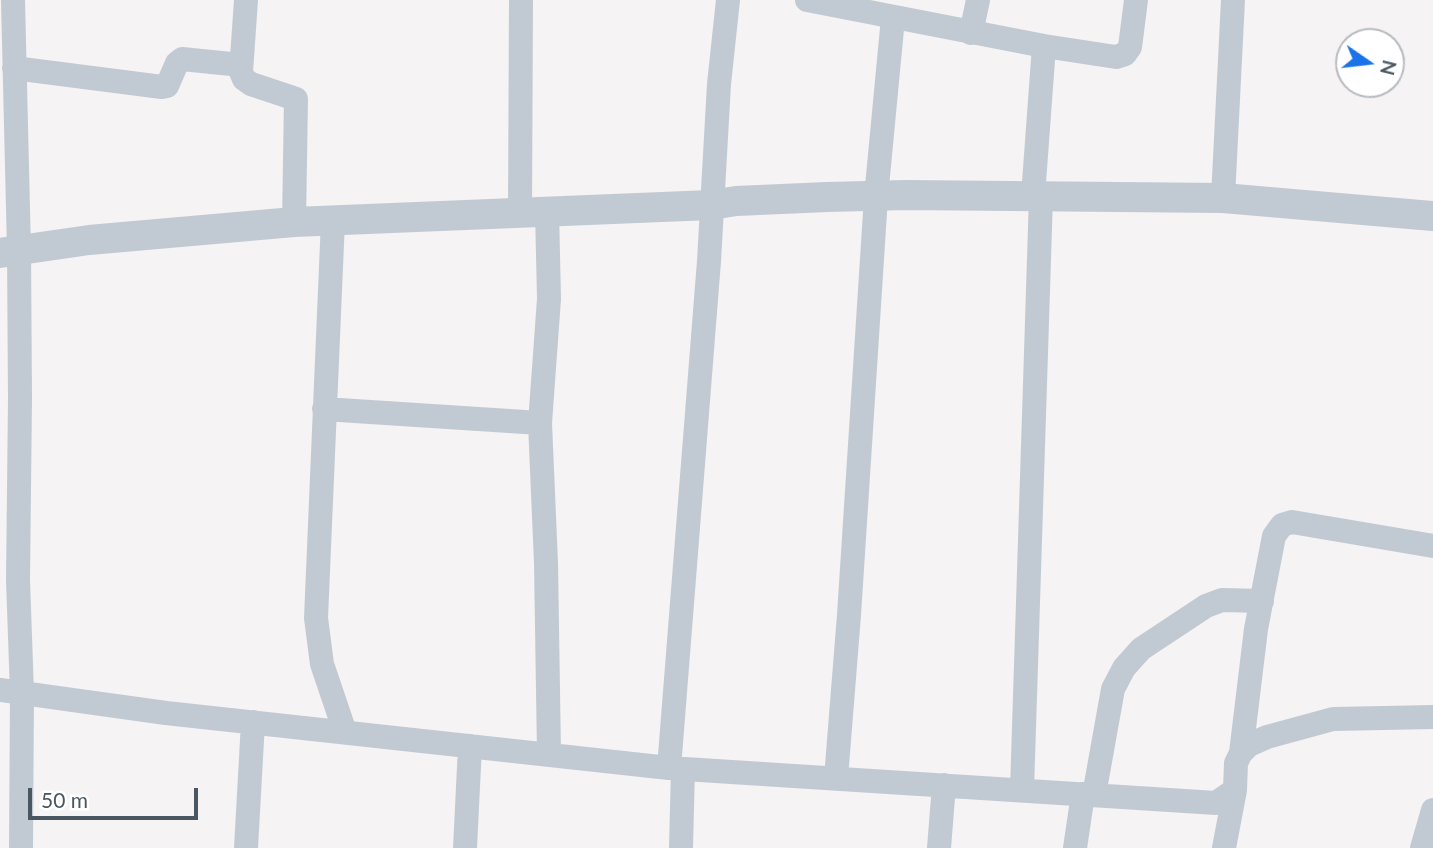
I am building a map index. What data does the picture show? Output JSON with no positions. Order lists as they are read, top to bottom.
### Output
{
  "scale_bar": "50 m",
  "north": "right"
}
